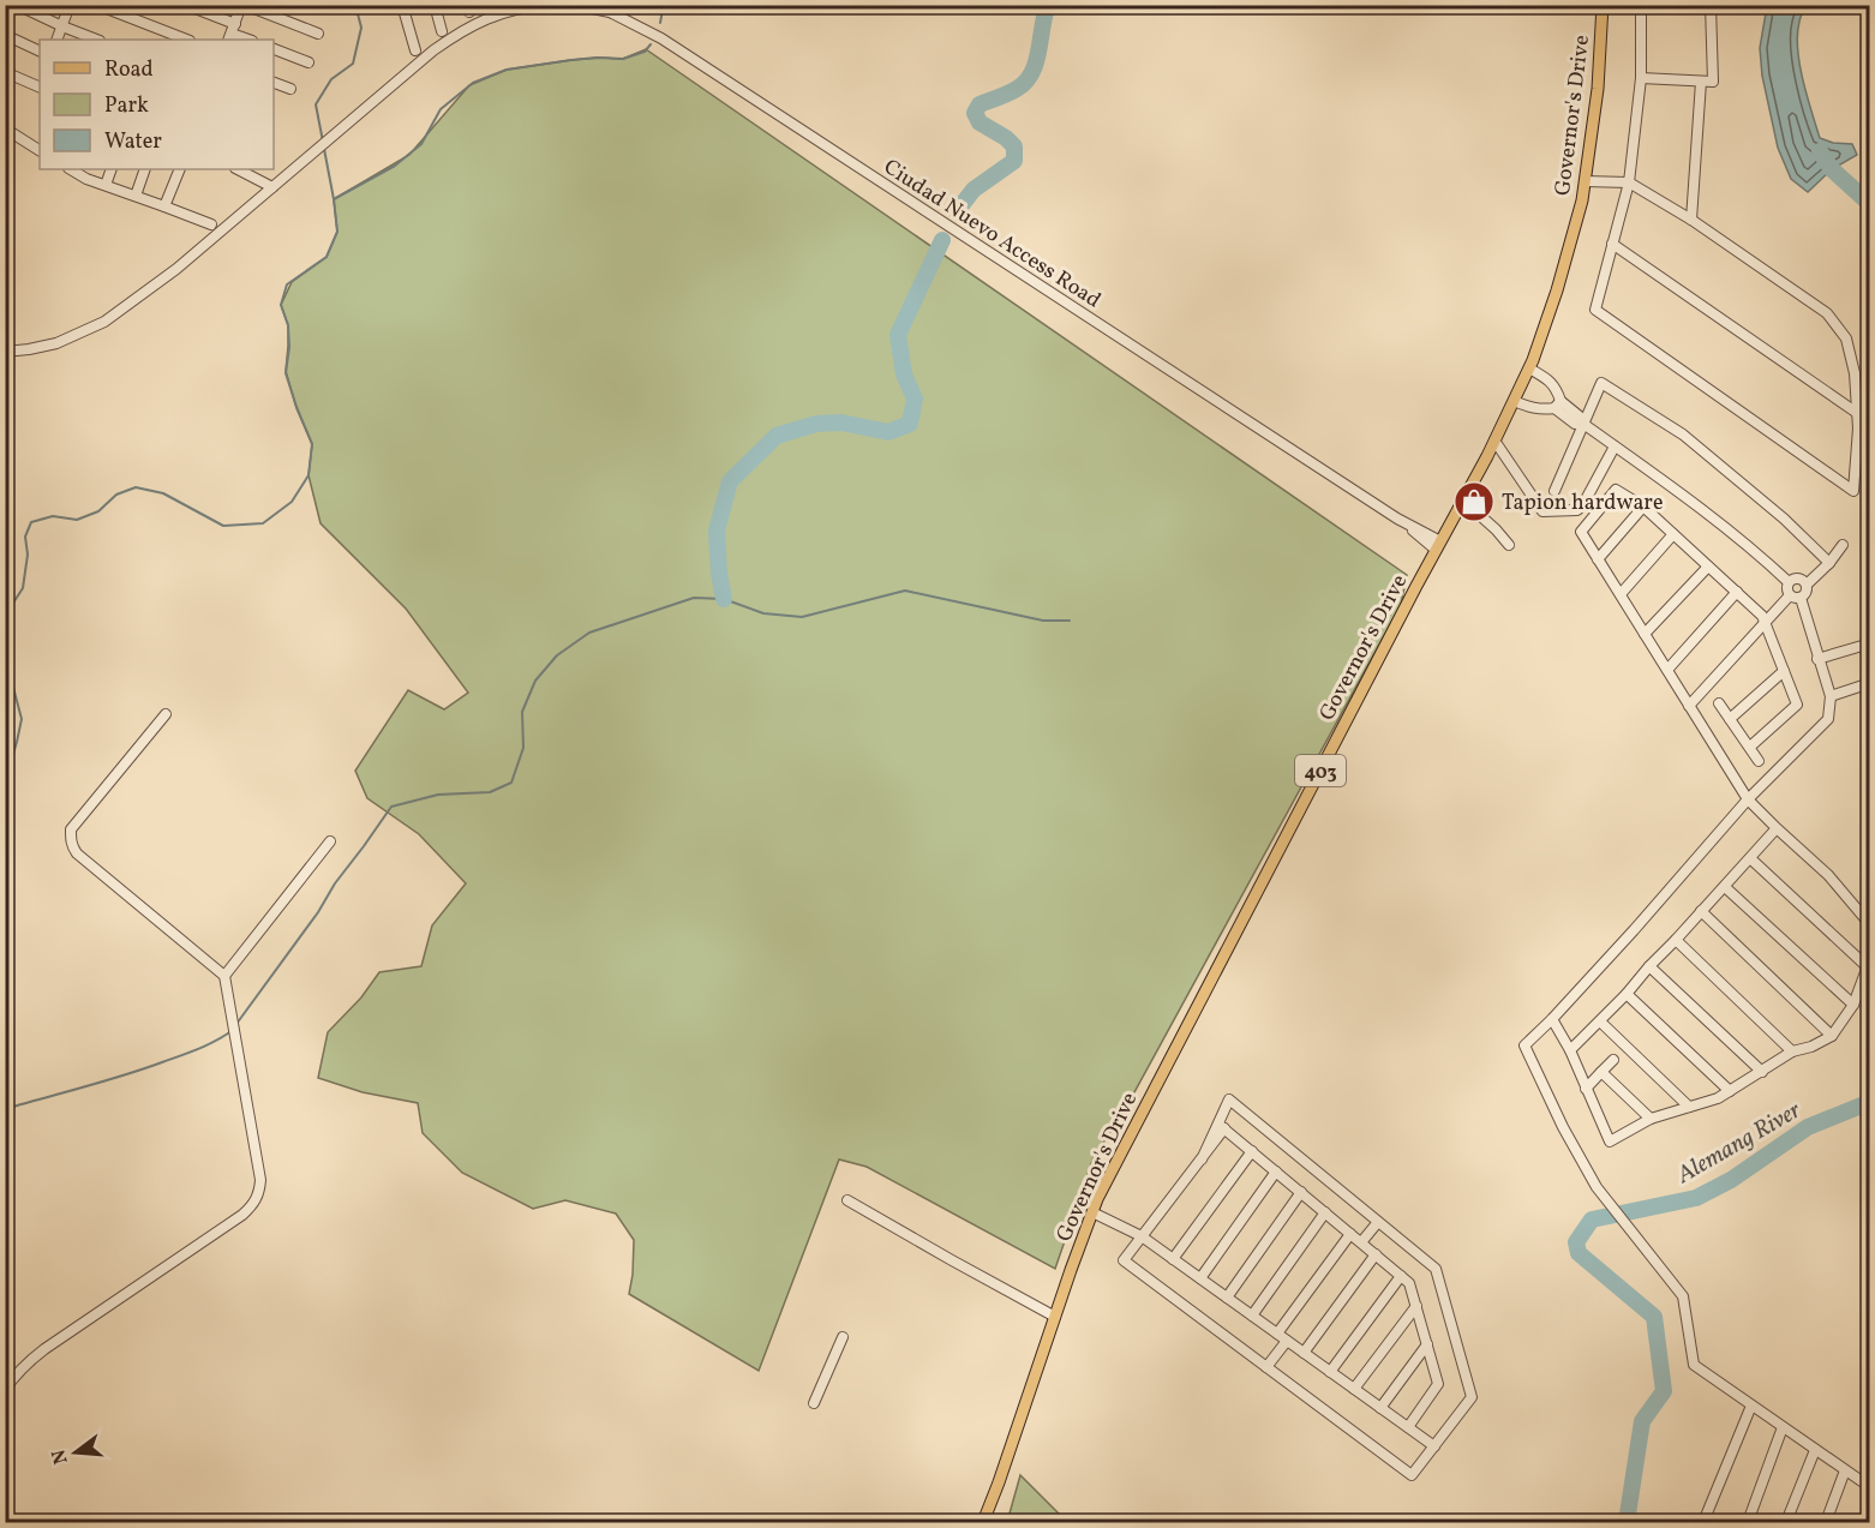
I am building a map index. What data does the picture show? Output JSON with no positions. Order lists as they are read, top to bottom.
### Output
{
  "streets": {
    "main road": ["Governor's Drive", "403"],
    "street": ["Ciudad Nuevo Access Road"]
  },
  "crossings": [
    ["Governor's Drive", "Ciudad Nuevo Access Road"]
  ],
  "water": ["Alemang River"],
  "places": {
    "shop": ["Tapion hardware"]
  },
  "legend": ["Road", "Park", "Water"],
  "north": "left"
}
